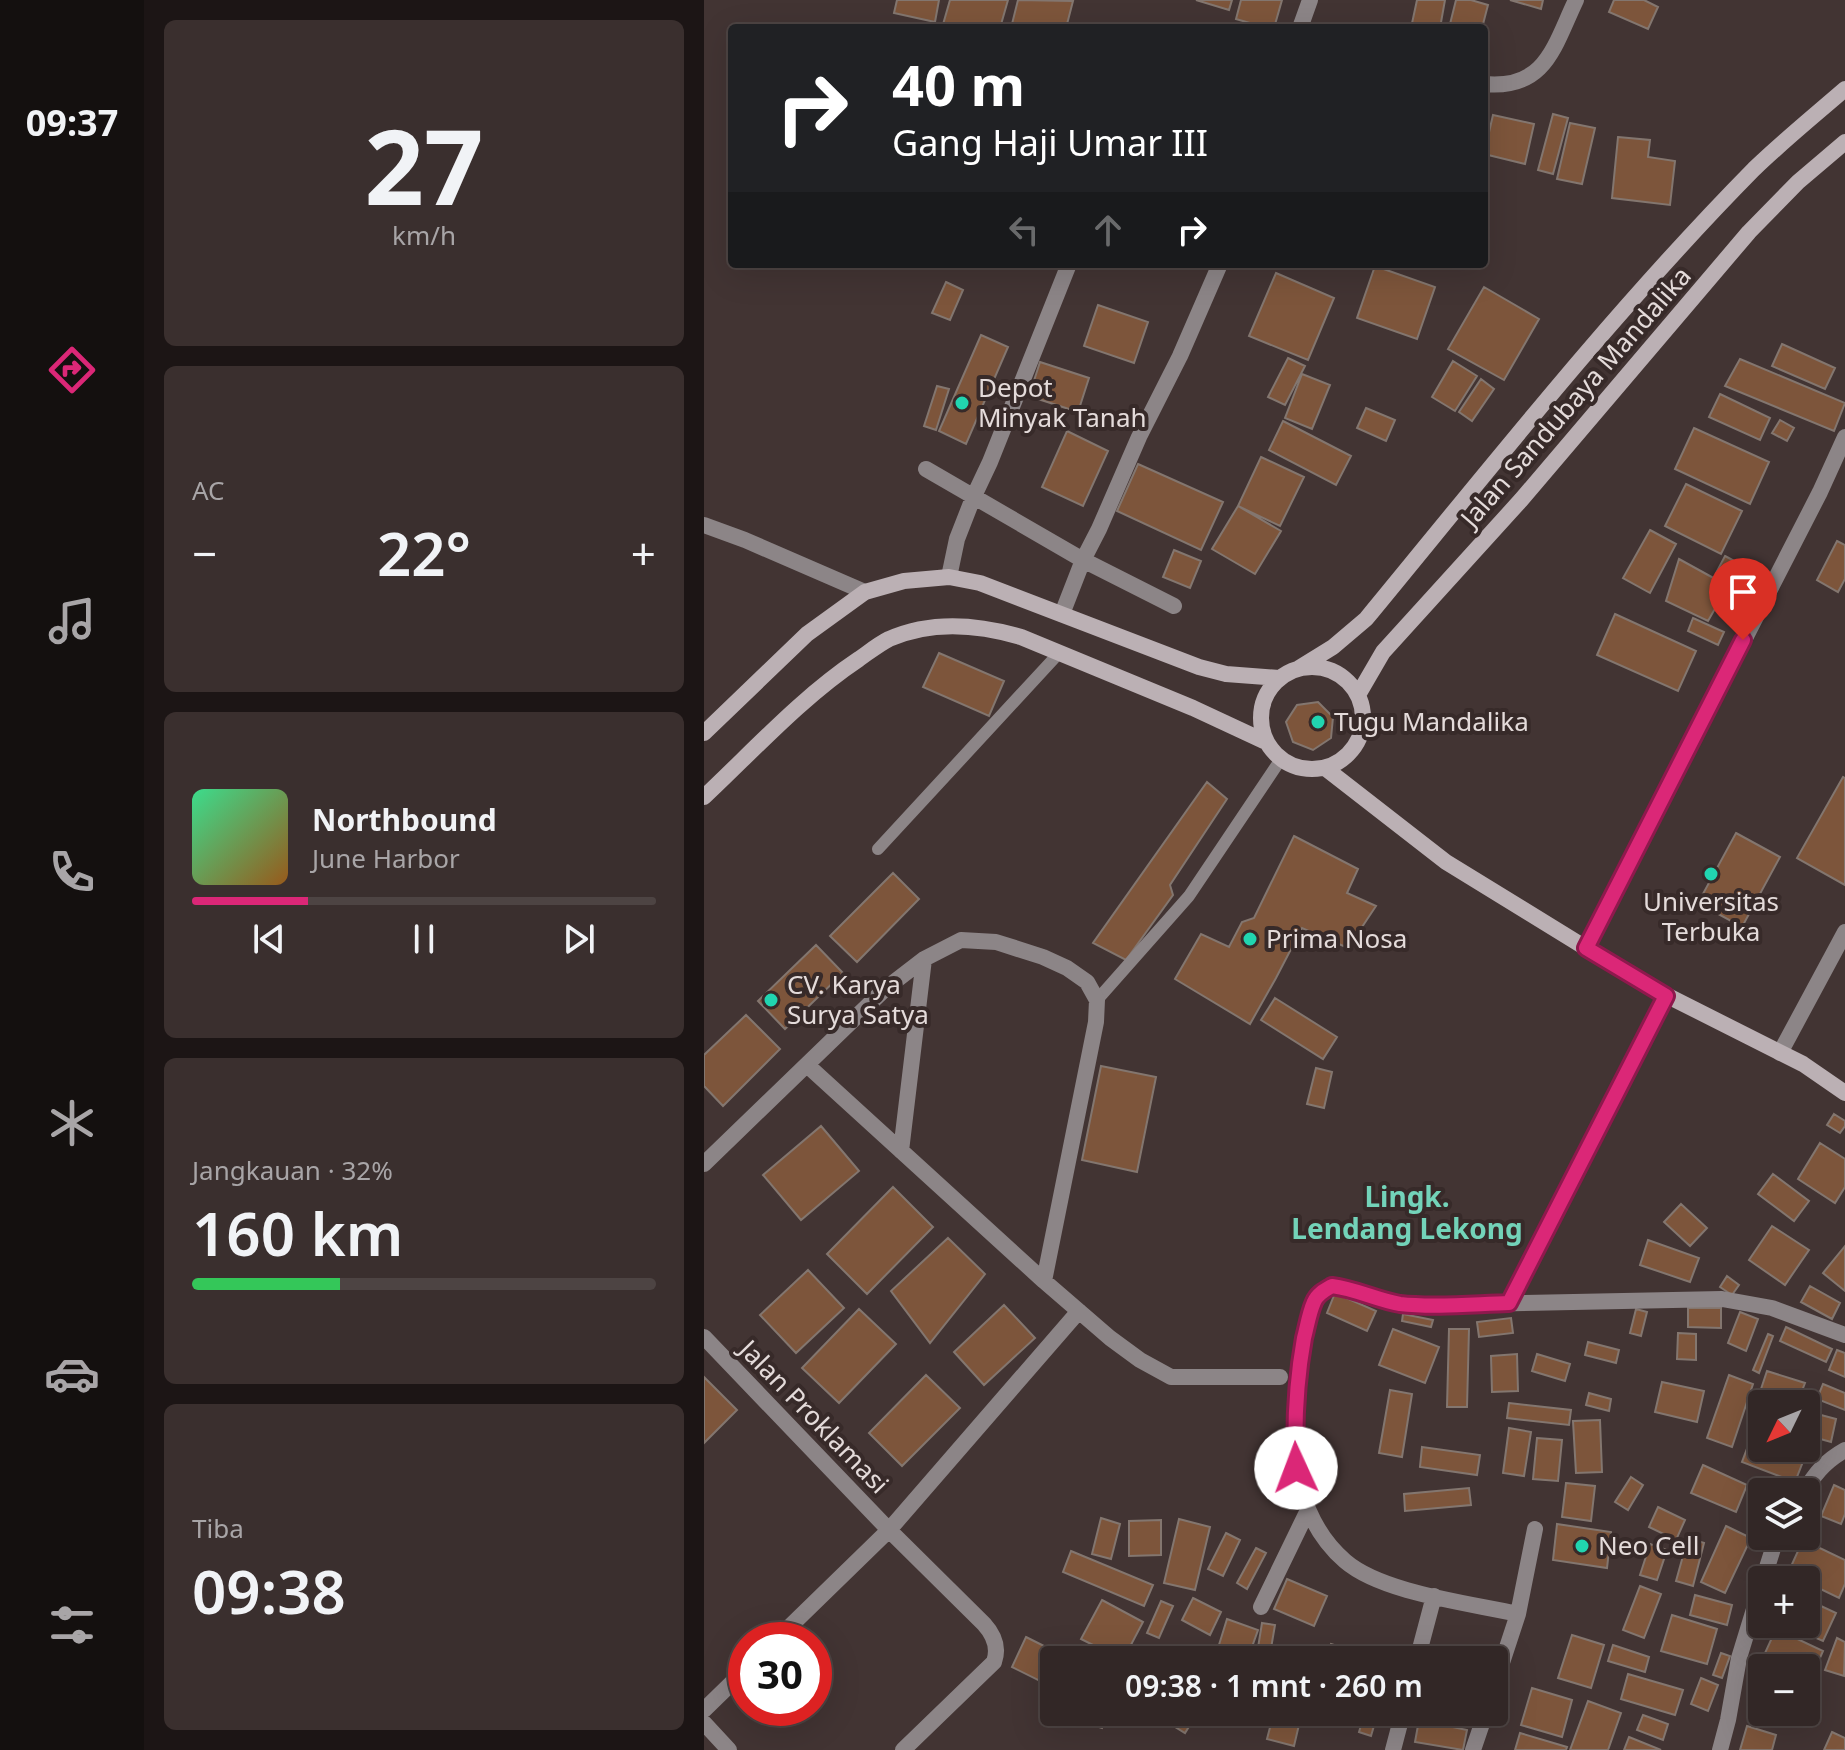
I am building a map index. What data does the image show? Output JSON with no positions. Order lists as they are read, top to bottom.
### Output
{
  "streets": {
    "main road": ["Jalan Sandubaya Mandalika"],
    "street": ["Jalan Proklamasi"]
  },
  "districts": ["Lingk. Lendang Lekong"],
  "places": [
    "Depot Minyak Tanah",
    "Tugu Mandalika",
    "Universitas Terbuka",
    "Prima Nosa",
    "CV. Karya Surya Satya",
    "Neo Cell"
  ],
  "north": "bottom left",
  "page": {
    "tabs": "09:37",
    "tile": [
      ["27", "km/h"],
      "AC",
      ["Jangkauan · 32%", "160 km"],
      ["Tiba", "09:38"]
    ],
    "turn": ["40 m", "Gang Haji Umar III"],
    "heat": ["−", "22°", "+"],
    "song": ["Northbound", "June Harbor"],
    "map_buttons": ["+", "−"],
    "limit": "30",
    "trip": "09:38 · 1 mnt · 260 m"
  }
}
